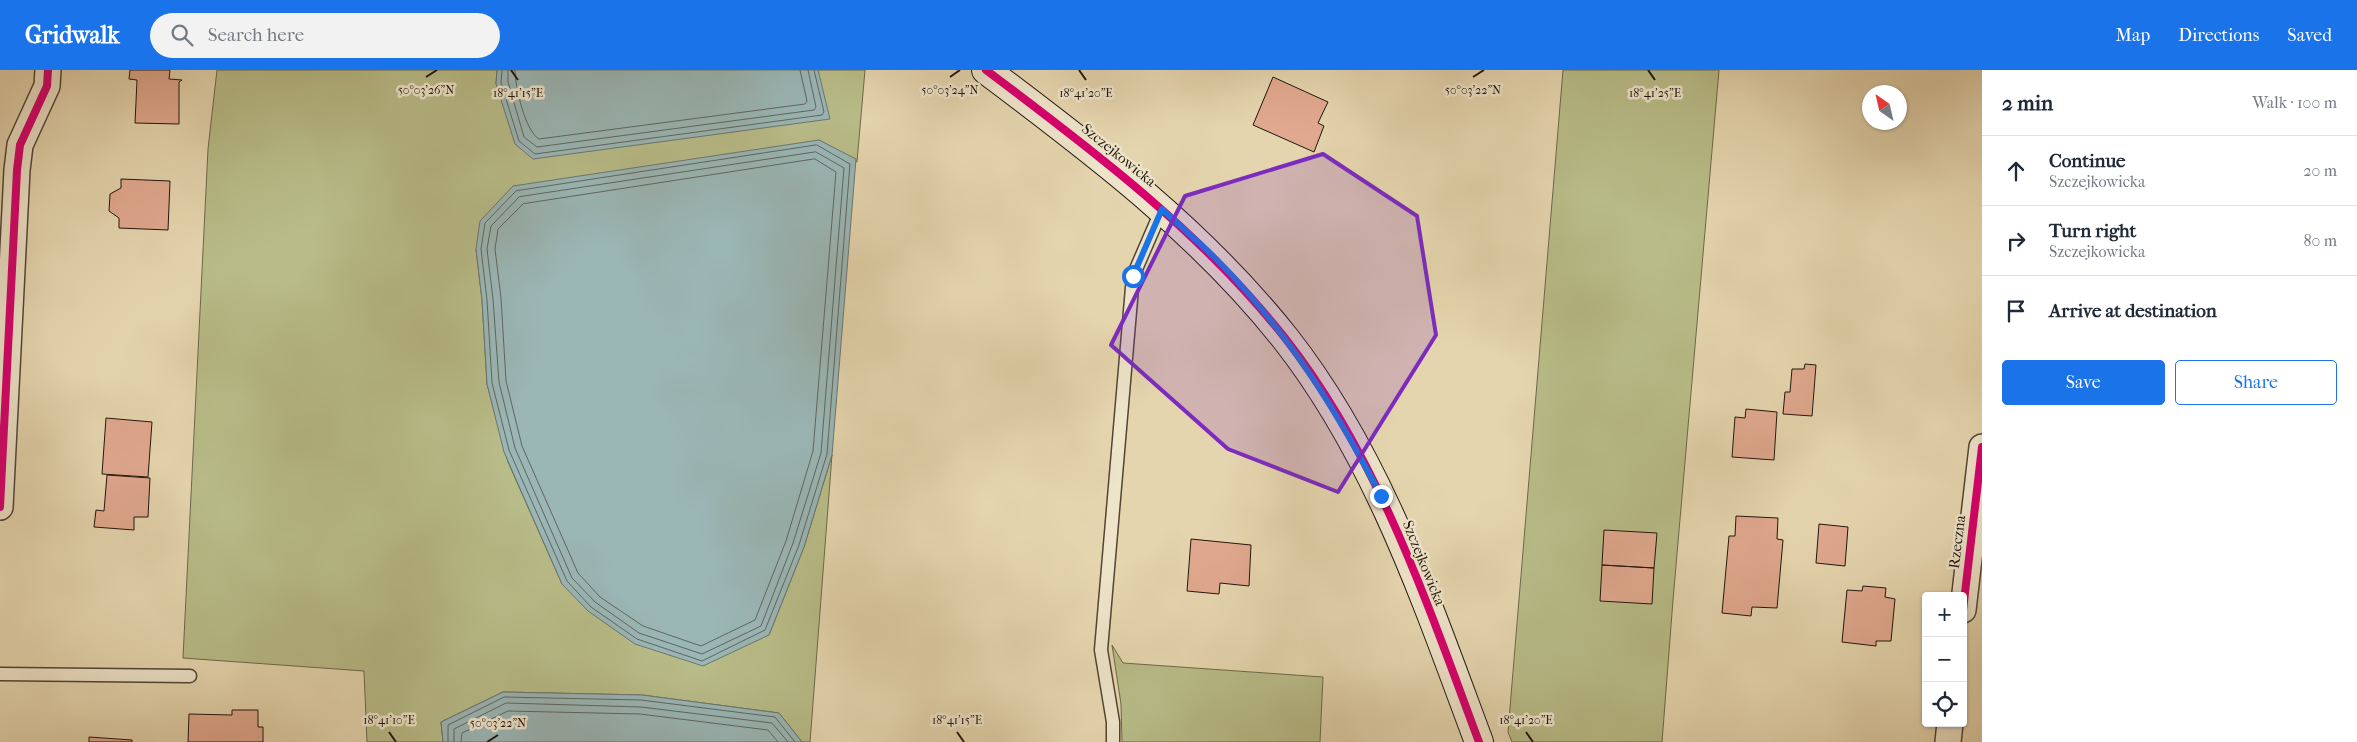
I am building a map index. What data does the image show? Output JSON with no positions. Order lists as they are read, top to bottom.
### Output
{
  "streets": {
    "street": ["Szczejkowicka", "Rzeczna"]
  },
  "north": "top left",
  "page": {
    "header": "Gridwalk",
    "search": "Search here",
    "nav": ["Map", "Directions", "Saved"],
    "heading": ["2 min", "Walk · 100 m"],
    "list": [
      ["Continue", "Szczejkowicka", "20 m"],
      ["Turn right", "Szczejkowicka", "80 m"],
      "Arrive at destination"
    ],
    "buttons": ["Save", "Share"],
    "map_buttons": ["+", "−"]
  },
  "coordinates": [
    "50°03'26\"N",
    "50°03'24\"N",
    "50°03'22\"N",
    "18°41'15\"E",
    "18°41'20\"E",
    "18°41'25\"E",
    "18°41'10\"E"
  ]
}
